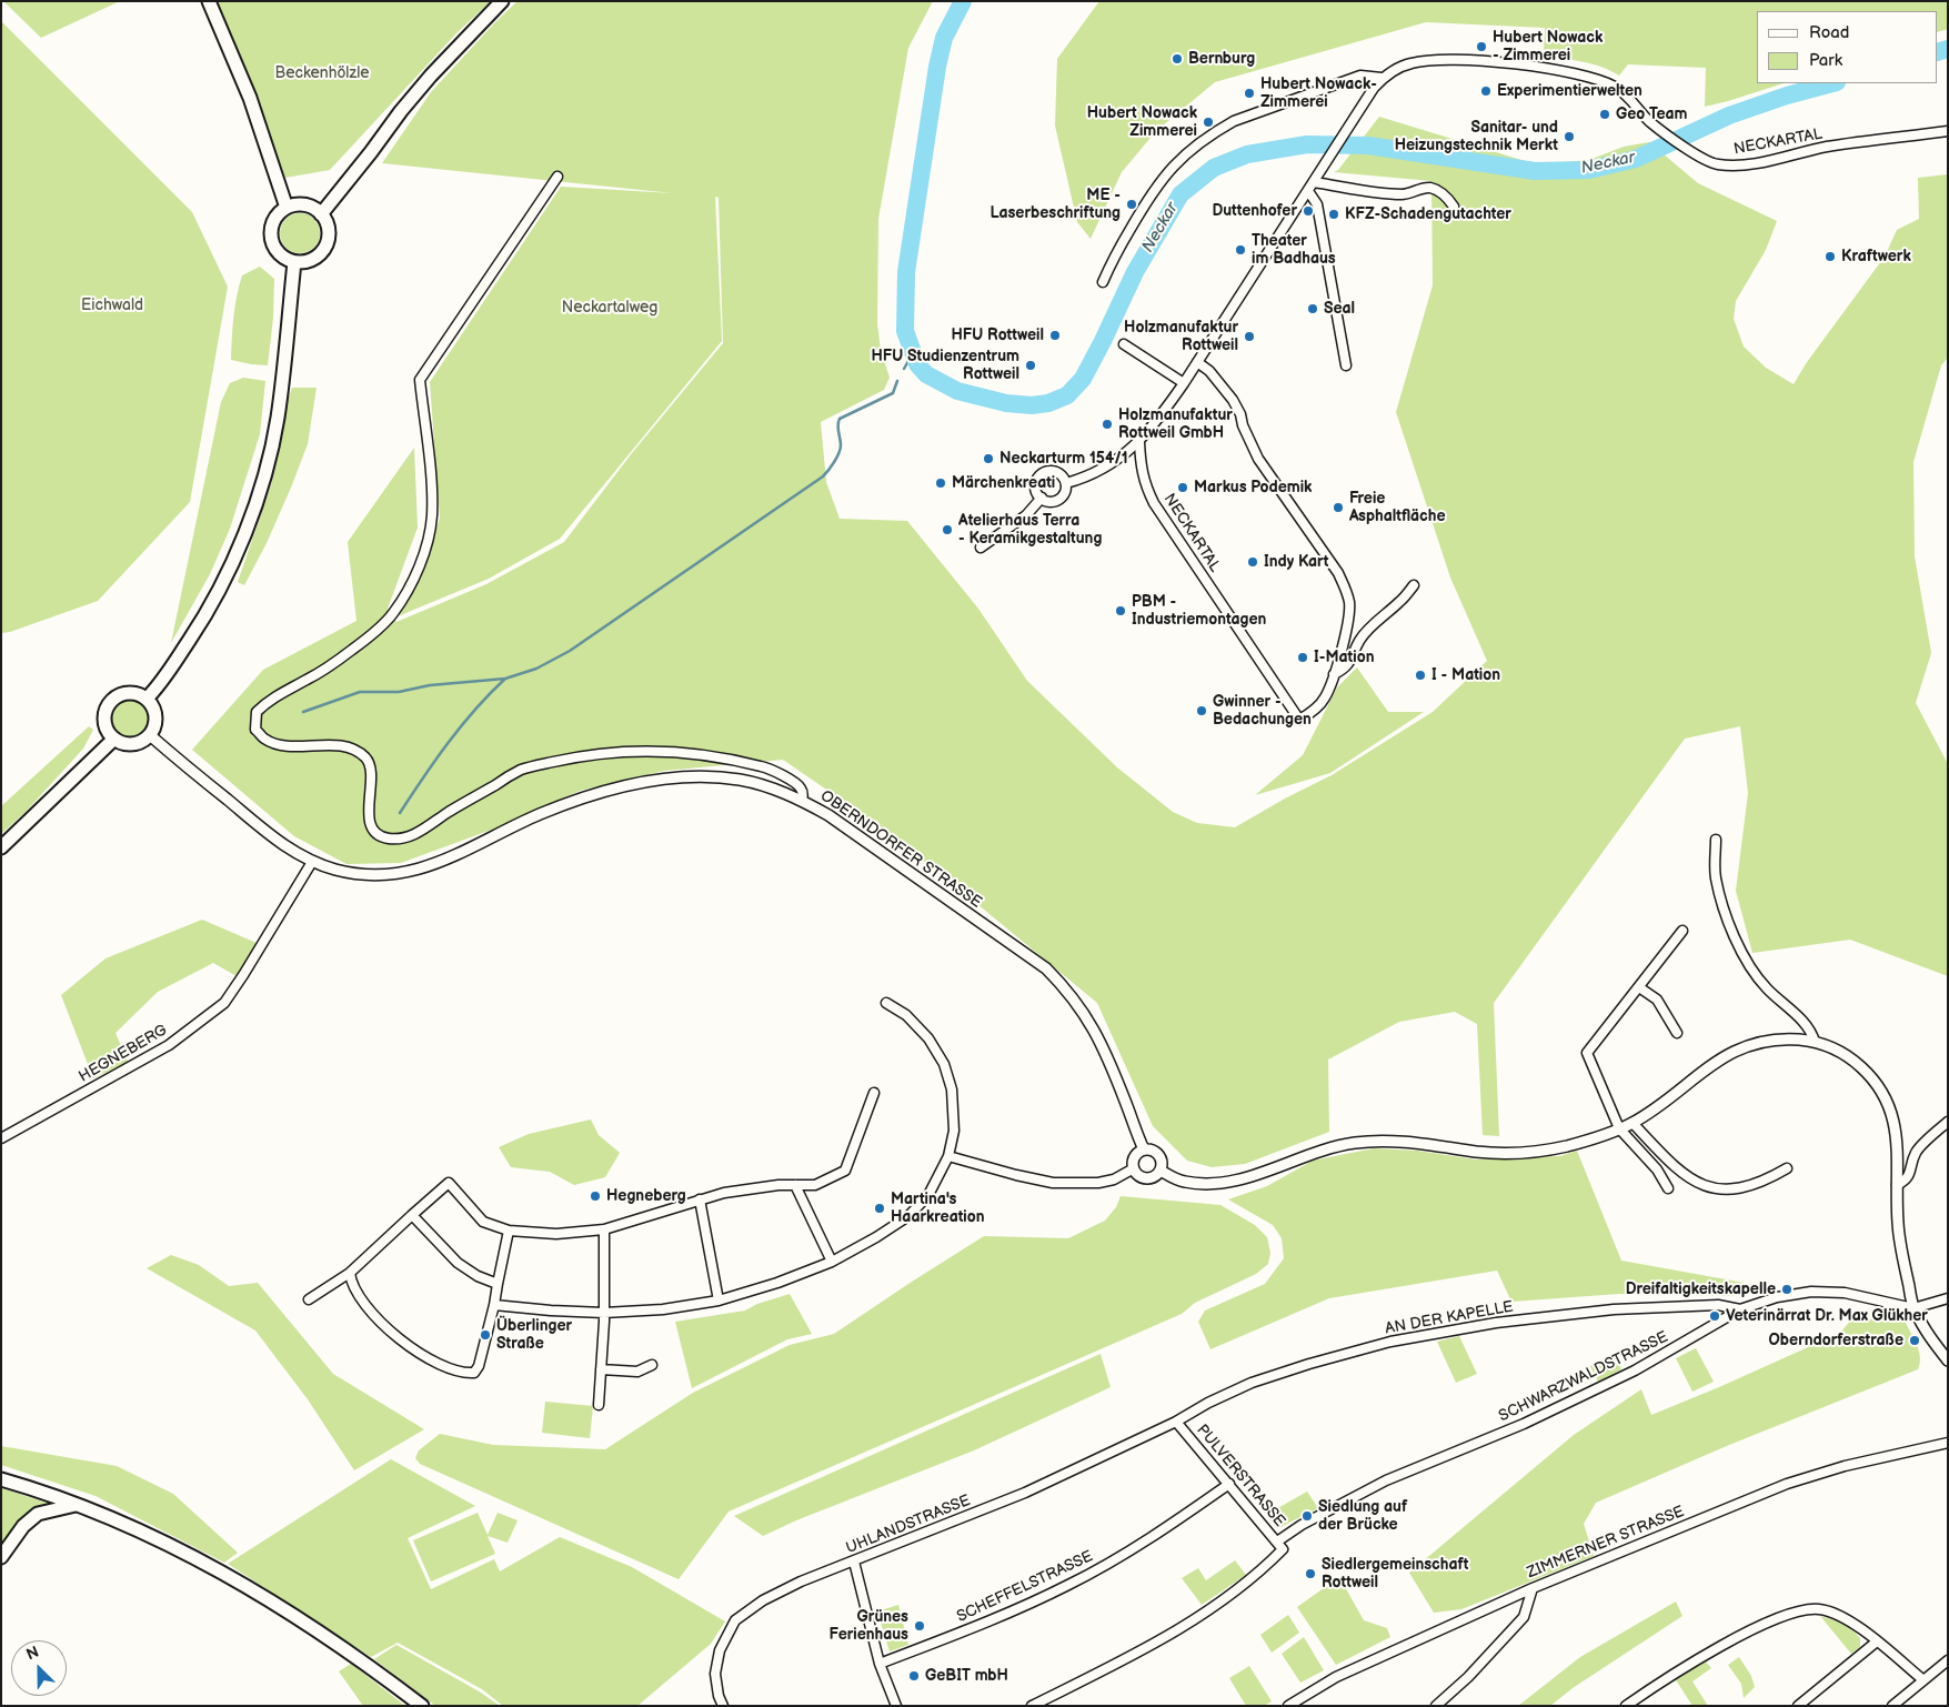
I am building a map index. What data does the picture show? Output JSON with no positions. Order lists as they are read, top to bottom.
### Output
{
  "streets": {
    "street": [
      "NECKARTAL",
      "OBERNDORFER STRASSE",
      "HEGNEBERG",
      "AN DER KAPELLE",
      "SCHWARZWALDSTRASSE",
      "PULVERSTRASSE",
      "UHLANDSTRASSE",
      "ZIMMERNER STRASSE",
      "SCHEFFELSTRASSE"
    ]
  },
  "crossings": [
    ["OBERNDORFER STRASSE", "HEGNEBERG"],
    ["AN DER KAPELLE", "SCHWARZWALDSTRASSE"],
    ["AN DER KAPELLE", "PULVERSTRASSE"],
    ["AN DER KAPELLE", "UHLANDSTRASSE"],
    ["SCHWARZWALDSTRASSE", "PULVERSTRASSE"],
    ["PULVERSTRASSE", "UHLANDSTRASSE"],
    ["PULVERSTRASSE", "SCHEFFELSTRASSE"]
  ],
  "water": ["Neckar"],
  "parks": ["Beckenhölzle", "Eichwald", "Neckartalweg"],
  "places": [
    "Hubert Nowack - Zimmerei",
    "Bernburg",
    "Experimentierwelten",
    "Hubert Nowack- Zimmerei",
    "Geo Team",
    "Hubert Nowack Zimmerei",
    "Sanitar- und Heizungstechnik Merkt",
    "ME - Laserbeschriftung",
    "Duttenhofer",
    "KFZ-Schadengutachter",
    "Theater im Badhaus",
    "Kraftwerk",
    "Seal",
    "HFU Rottweil",
    "Holzmanufaktur Rottweil",
    "HFU Studienzentrum Rottweil",
    "Holzmanufaktur Rottweil GmbH",
    "Neckarturm 154/1",
    "Märchenkreati",
    "Markus Podemik",
    "Freie Asphaltfläche",
    "Atelierhaus Terra - Keramikgestaltung",
    "Indy Kart",
    "PBM - Industriemontagen",
    "I-Mation",
    "I - Mation",
    "Gwinner - Bedachungen",
    "Hegneberg",
    "Martina's Haarkreation",
    "Dreifaltigkeitskapelle",
    "Veterinärrat Dr. Max Glükher",
    "Überlinger Straße",
    "Oberndorferstraße",
    "Siedlung auf der Brücke",
    "Siedlergemeinschaft Rottweil",
    "Grünes Ferienhaus",
    "GeBIT mbH"
  ],
  "legend": ["Road", "Park"],
  "north": "top left"
}
